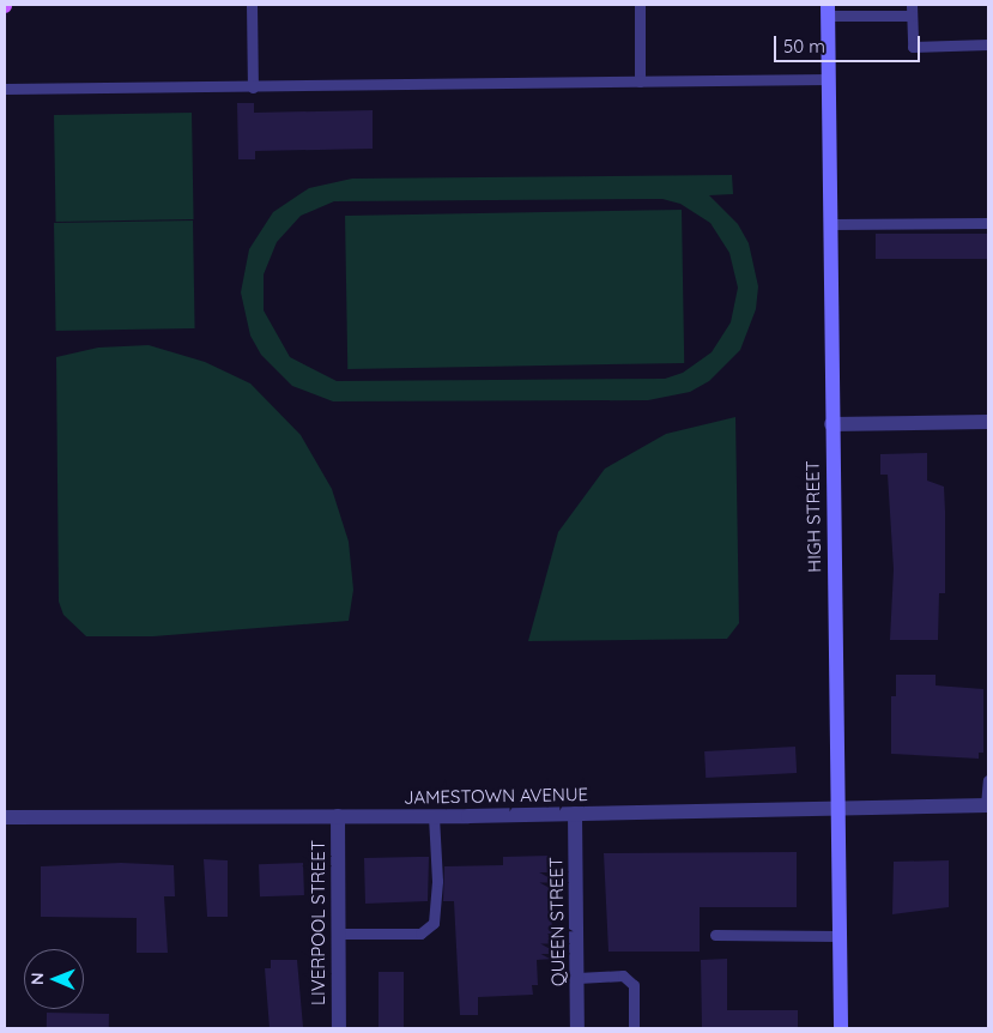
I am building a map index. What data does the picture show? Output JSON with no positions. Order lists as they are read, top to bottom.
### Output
{
  "streets": {
    "main road": ["HIGH STREET"],
    "street": ["JAMESTOWN AVENUE", "QUEEN STREET", "LIVERPOOL STREET"]
  },
  "crossings": [
    ["HIGH STREET", "JAMESTOWN AVENUE"],
    ["JAMESTOWN AVENUE", "QUEEN STREET"],
    ["JAMESTOWN AVENUE", "LIVERPOOL STREET"]
  ],
  "scale_bar": "50 m",
  "north": "left"
}
